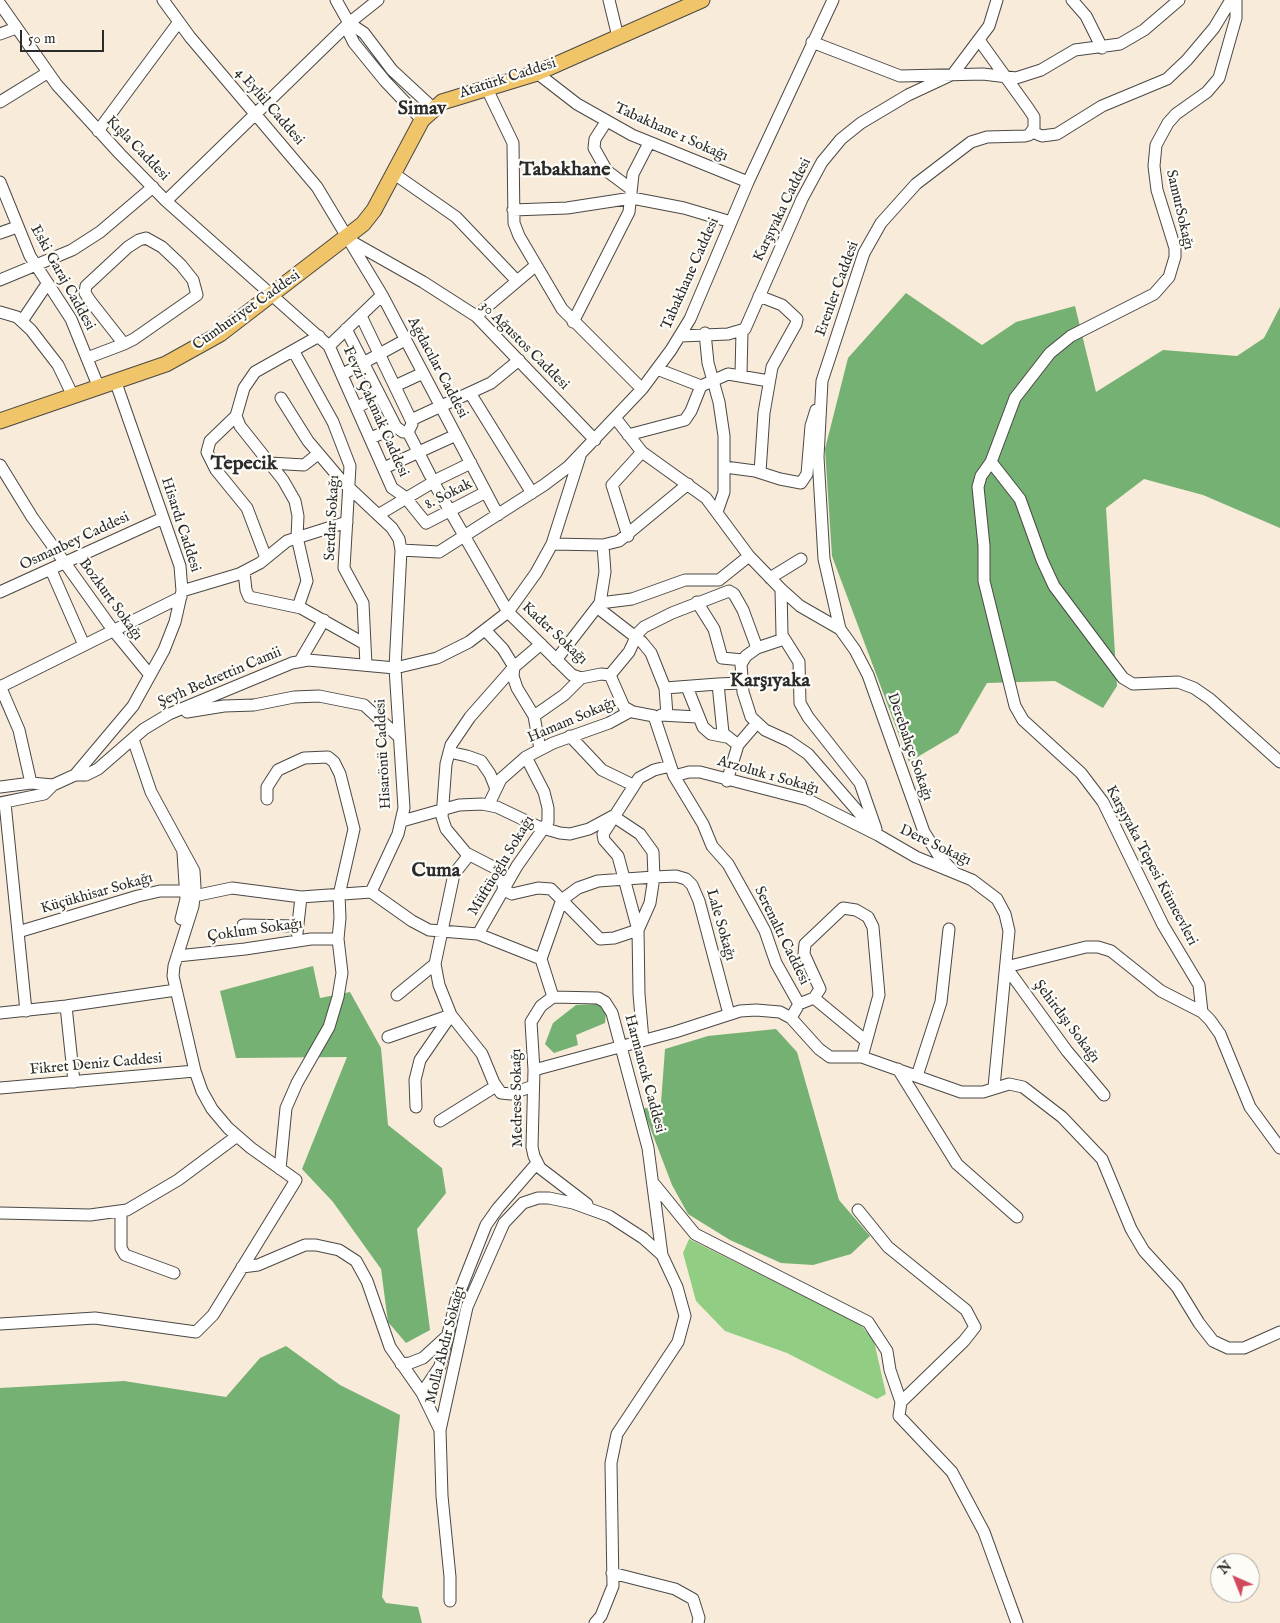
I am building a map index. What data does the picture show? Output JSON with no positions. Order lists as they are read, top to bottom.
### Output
{
  "streets": {
    "main road": ["Atatürk Caddesi", "Cumhuriyet Caddesi"],
    "street": [
      "4 Eylül Caddesi",
      "Tabakhane 1 Sokağı",
      "Kışla Caddesi",
      "Karşıyaka Caddesi",
      "SamurSokağı",
      "Tabakhane Caddesi",
      "Eski Garaj Caddesi",
      "Erenler Caddesi",
      "30 Ağustos Caddesi",
      "Ağdacılar Caddesi",
      "Fevzi Çakmak Caddesi",
      "8. Sokak",
      "Serdar Sokağı",
      "Hisardı Caddesi",
      "Osmanbey Caddesi",
      "Bozkurt Sokağı",
      "Kader Sokağı",
      "Şeyh Bedrettin Camii",
      "Hamam Sokağı",
      "Derebahçe Sokağı",
      "Hisarönü Caddesi",
      "Arzoluk 1 Sokağı",
      "Dere Sokağı",
      "Müftüoğlu Sokağı",
      "Karşıyaka Tepesi Kümeevleri",
      "Küçükhisar Sokağı",
      "Lale Sokağı",
      "Çoklum Sokağı",
      "Serenaltı Caddesi",
      "Şehirdışı Sokağı",
      "Fikret Deniz Caddesi",
      "Harmancık Caddesi",
      "Medrese Sokağı",
      "Molla Abdır Sokağı"
    ]
  },
  "crossings": [
    ["Atatürk Caddesi", "4 Eylül Caddesi"],
    ["Atatürk Caddesi", "Tabakhane 1 Sokağı"],
    ["Atatürk Caddesi", "Cumhuriyet Caddesi"],
    ["Atatürk Caddesi", "30 Ağustos Caddesi"],
    ["Atatürk Caddesi", "Ağdacılar Caddesi"],
    ["4 Eylül Caddesi", "Cumhuriyet Caddesi"],
    ["4 Eylül Caddesi", "30 Ağustos Caddesi"],
    ["4 Eylül Caddesi", "Ağdacılar Caddesi"],
    ["Tabakhane 1 Sokağı", "Tabakhane Caddesi"],
    ["Kışla Caddesi", "Cumhuriyet Caddesi"],
    ["Kışla Caddesi", "Fevzi Çakmak Caddesi"],
    ["SamurSokağı", "Karşıyaka Tepesi Kümeevleri"],
    ["Tabakhane Caddesi", "30 Ağustos Caddesi"],
    ["Tabakhane Caddesi", "Ağdacılar Caddesi"],
    ["Tabakhane Caddesi", "Kader Sokağı"],
    ["Tabakhane Caddesi", "Şeyh Bedrettin Camii"],
    ["Tabakhane Caddesi", "Hisarönü Caddesi"],
    ["Eski Garaj Caddesi", "Cumhuriyet Caddesi"],
    ["Erenler Caddesi", "Derebahçe Sokağı"],
    ["Cumhuriyet Caddesi", "30 Ağustos Caddesi"],
    ["Cumhuriyet Caddesi", "Ağdacılar Caddesi"],
    ["Cumhuriyet Caddesi", "Fevzi Çakmak Caddesi"],
    ["Cumhuriyet Caddesi", "Hisardı Caddesi"],
    ["30 Ağustos Caddesi", "Ağdacılar Caddesi"],
    ["Ağdacılar Caddesi", "8. Sokak"],
    ["Fevzi Çakmak Caddesi", "8. Sokak"],
    ["8. Sokak", "Kader Sokağı"],
    ["Serdar Sokağı", "Şeyh Bedrettin Camii"],
    ["Hisardı Caddesi", "Osmanbey Caddesi"],
    ["Hisardı Caddesi", "Bozkurt Sokağı"],
    ["Hisardı Caddesi", "Şeyh Bedrettin Camii"],
    ["Osmanbey Caddesi", "Bozkurt Sokağı"],
    ["Kader Sokağı", "Şeyh Bedrettin Camii"],
    ["Şeyh Bedrettin Camii", "Hisarönü Caddesi"],
    ["Hamam Sokağı", "Müftüoğlu Sokağı"],
    ["Derebahçe Sokağı", "Dere Sokağı"],
    ["Hisarönü Caddesi", "Küçükhisar Sokağı"],
    ["Arzoluk 1 Sokağı", "Dere Sokağı"],
    ["Arzoluk 1 Sokağı", "Serenaltı Caddesi"],
    ["Dere Sokağı", "Şehirdışı Sokağı"],
    ["Harmancık Caddesi", "Medrese Sokağı"],
    ["Harmancık Caddesi", "Molla Abdır Sokağı"],
    ["Medrese Sokağı", "Molla Abdır Sokağı"]
  ],
  "districts": [
    "Simav",
    "Tabakhane",
    "Tepecik",
    "Karşıyaka",
    "Cuma"
  ],
  "scale_bar": "50 m",
  "north": "top left"
}
